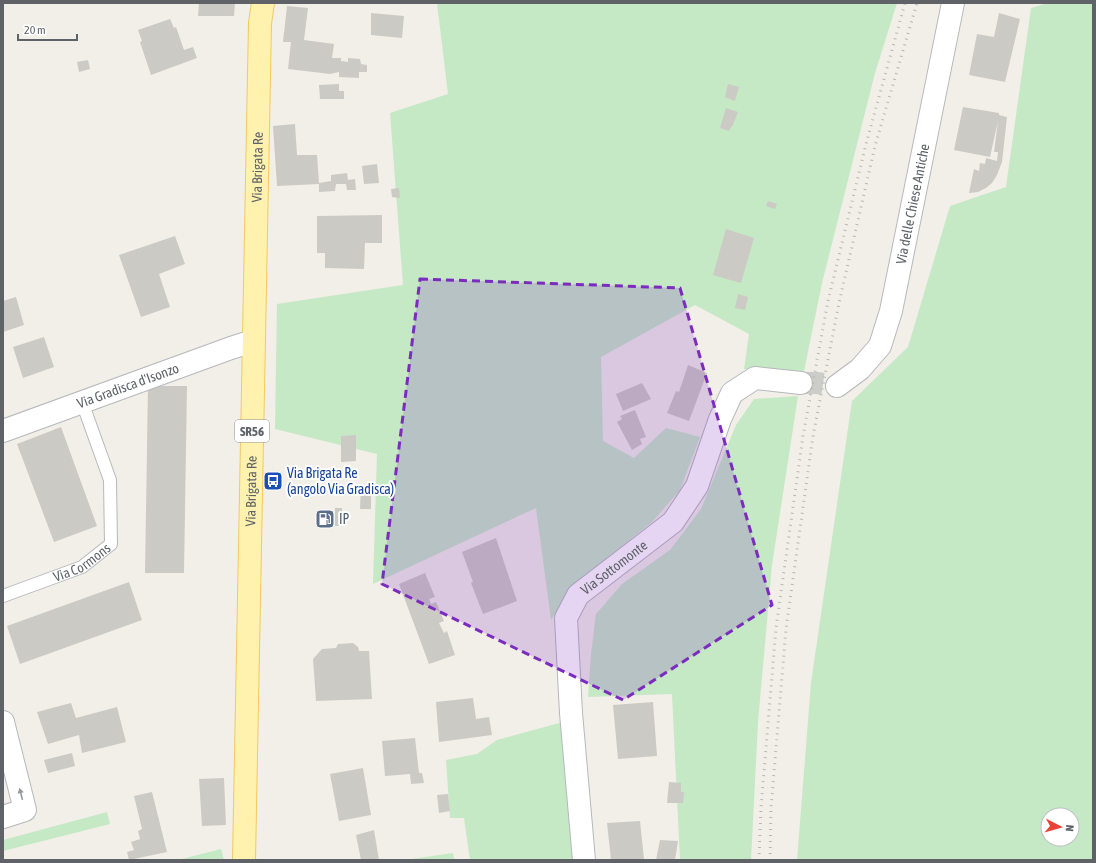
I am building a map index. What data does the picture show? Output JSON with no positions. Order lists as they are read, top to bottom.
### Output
{
  "streets": {
    "main road": ["Via Brigata Re", "SR56"],
    "street": ["Via delle Chiese Antiche", "Via Gradisca d'Isonzo", "Via Sottomonte"],
    "lane": ["Via Cormons"]
  },
  "crossings": [
    ["Via Brigata Re", "Via Gradisca d'Isonzo"],
    ["Via Gradisca d'Isonzo", "Via Cormons"]
  ],
  "places": {
    "bus stop": ["Via Brigata Re (angolo Via Gradisca)"],
    "fuel station": ["IP"]
  },
  "scale_bar": "20 m",
  "north": "right"
}
